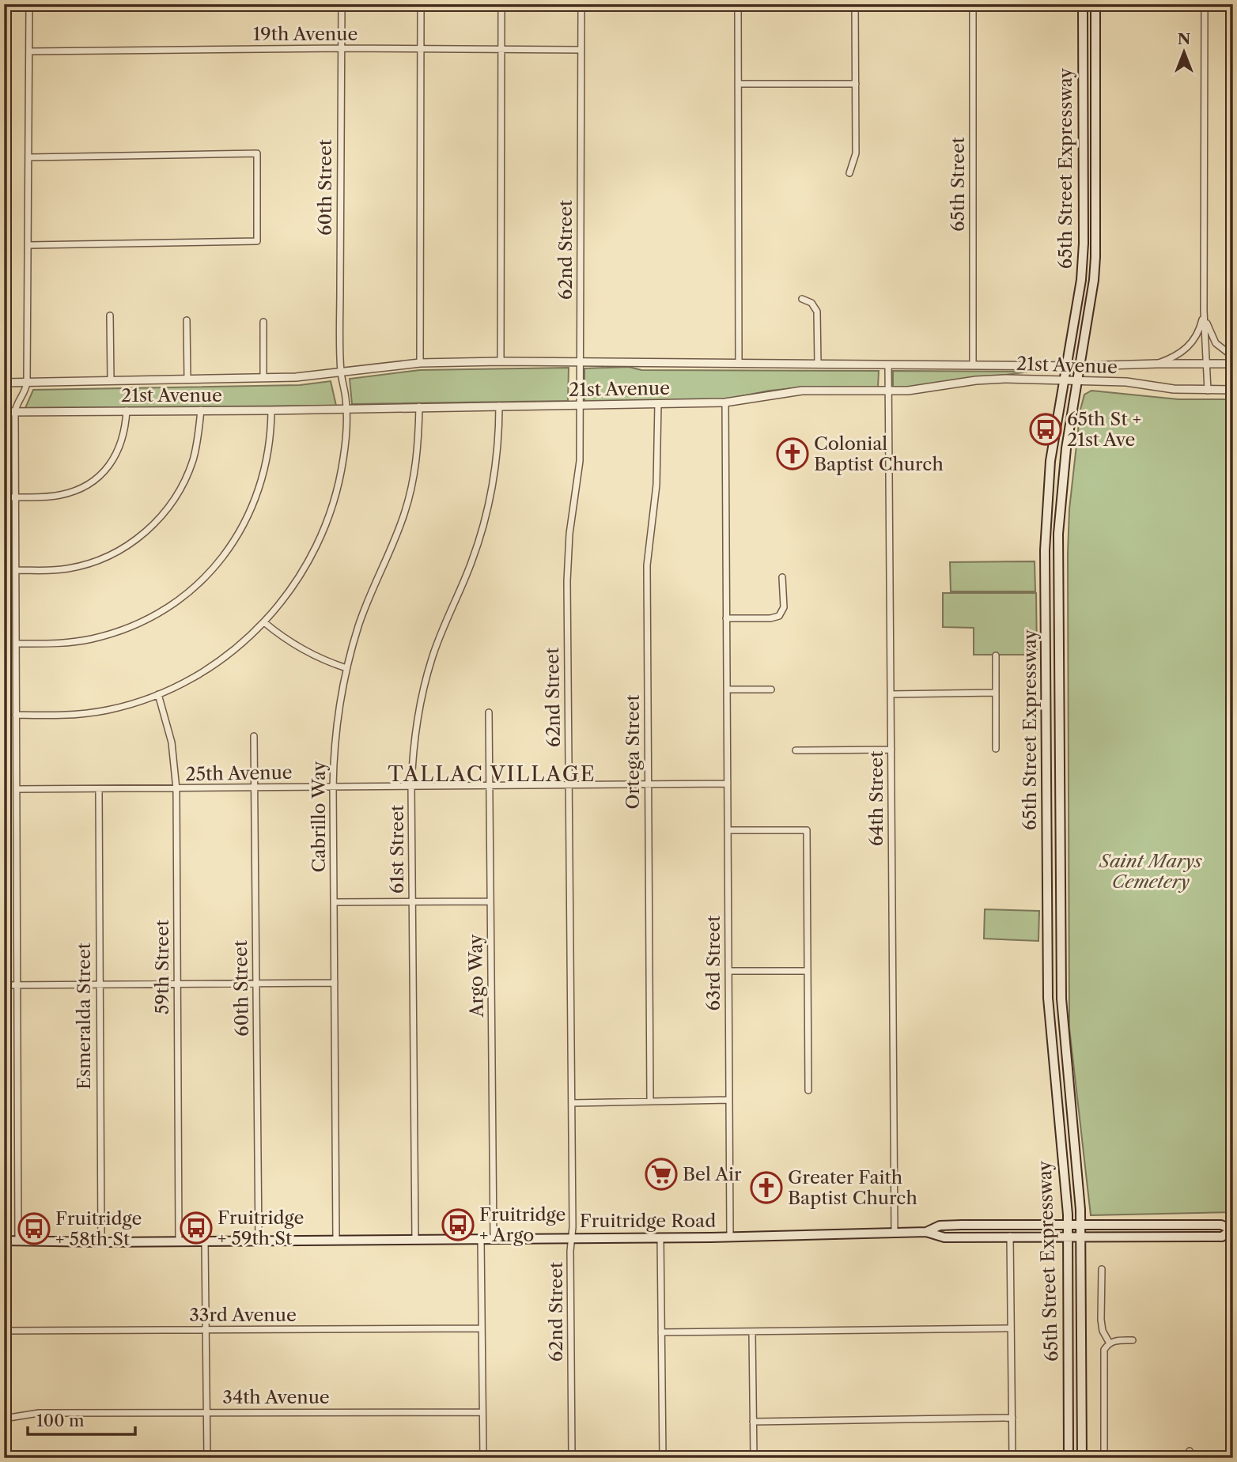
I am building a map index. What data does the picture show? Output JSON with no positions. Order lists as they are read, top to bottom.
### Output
{
  "streets": {
    "main road": ["65th Street Expressway", "Fruitridge Road"],
    "street": [
      "19th Avenue",
      "65th Street",
      "60th Street",
      "62nd Street",
      "21st Avenue",
      "Ortega Street",
      "25th Avenue",
      "64th Street",
      "Cabrillo Way",
      "61st Street",
      "63rd Street",
      "59th Street",
      "Argo Way",
      "Esmeralda Street",
      "33rd Avenue",
      "34th Avenue"
    ]
  },
  "crossings": [
    ["19th Avenue", "60th Street"],
    ["19th Avenue", "62nd Street"],
    ["65th Street Expressway", "21st Avenue"],
    ["65th Street Expressway", "Fruitridge Road"],
    ["65th Street", "21st Avenue"],
    ["60th Street", "21st Avenue"],
    ["60th Street", "25th Avenue"],
    ["60th Street", "59th Street"],
    ["60th Street", "Fruitridge Road"],
    ["62nd Street", "21st Avenue"],
    ["62nd Street", "25th Avenue"],
    ["62nd Street", "Fruitridge Road"],
    ["21st Avenue", "Ortega Street"],
    ["21st Avenue", "64th Street"],
    ["21st Avenue", "Cabrillo Way"],
    ["21st Avenue", "61st Street"],
    ["21st Avenue", "63rd Street"],
    ["Ortega Street", "25th Avenue"],
    ["25th Avenue", "Cabrillo Way"],
    ["25th Avenue", "61st Street"],
    ["25th Avenue", "63rd Street"],
    ["25th Avenue", "59th Street"],
    ["25th Avenue", "Argo Way"],
    ["25th Avenue", "Esmeralda Street"],
    ["64th Street", "Fruitridge Road"],
    ["Cabrillo Way", "Fruitridge Road"],
    ["61st Street", "Fruitridge Road"],
    ["63rd Street", "Fruitridge Road"],
    ["59th Street", "Fruitridge Road"],
    ["Argo Way", "Fruitridge Road"],
    ["Esmeralda Street", "Fruitridge Road"]
  ],
  "districts": ["TALLAC VILLAGE"],
  "parks": ["Saint Marys Cemetery"],
  "places": {
    "bus stop": [
      "65th St + 21st Ave",
      "Fruitridge + Argo",
      "Fruitridge + 59th St",
      "Fruitridge + 58th St"
    ],
    "church": ["Colonial Baptist Church", "Greater Faith Baptist Church"],
    "supermarket": ["Bel Air"]
  },
  "scale_bar": "100 m",
  "north": "top"
}
